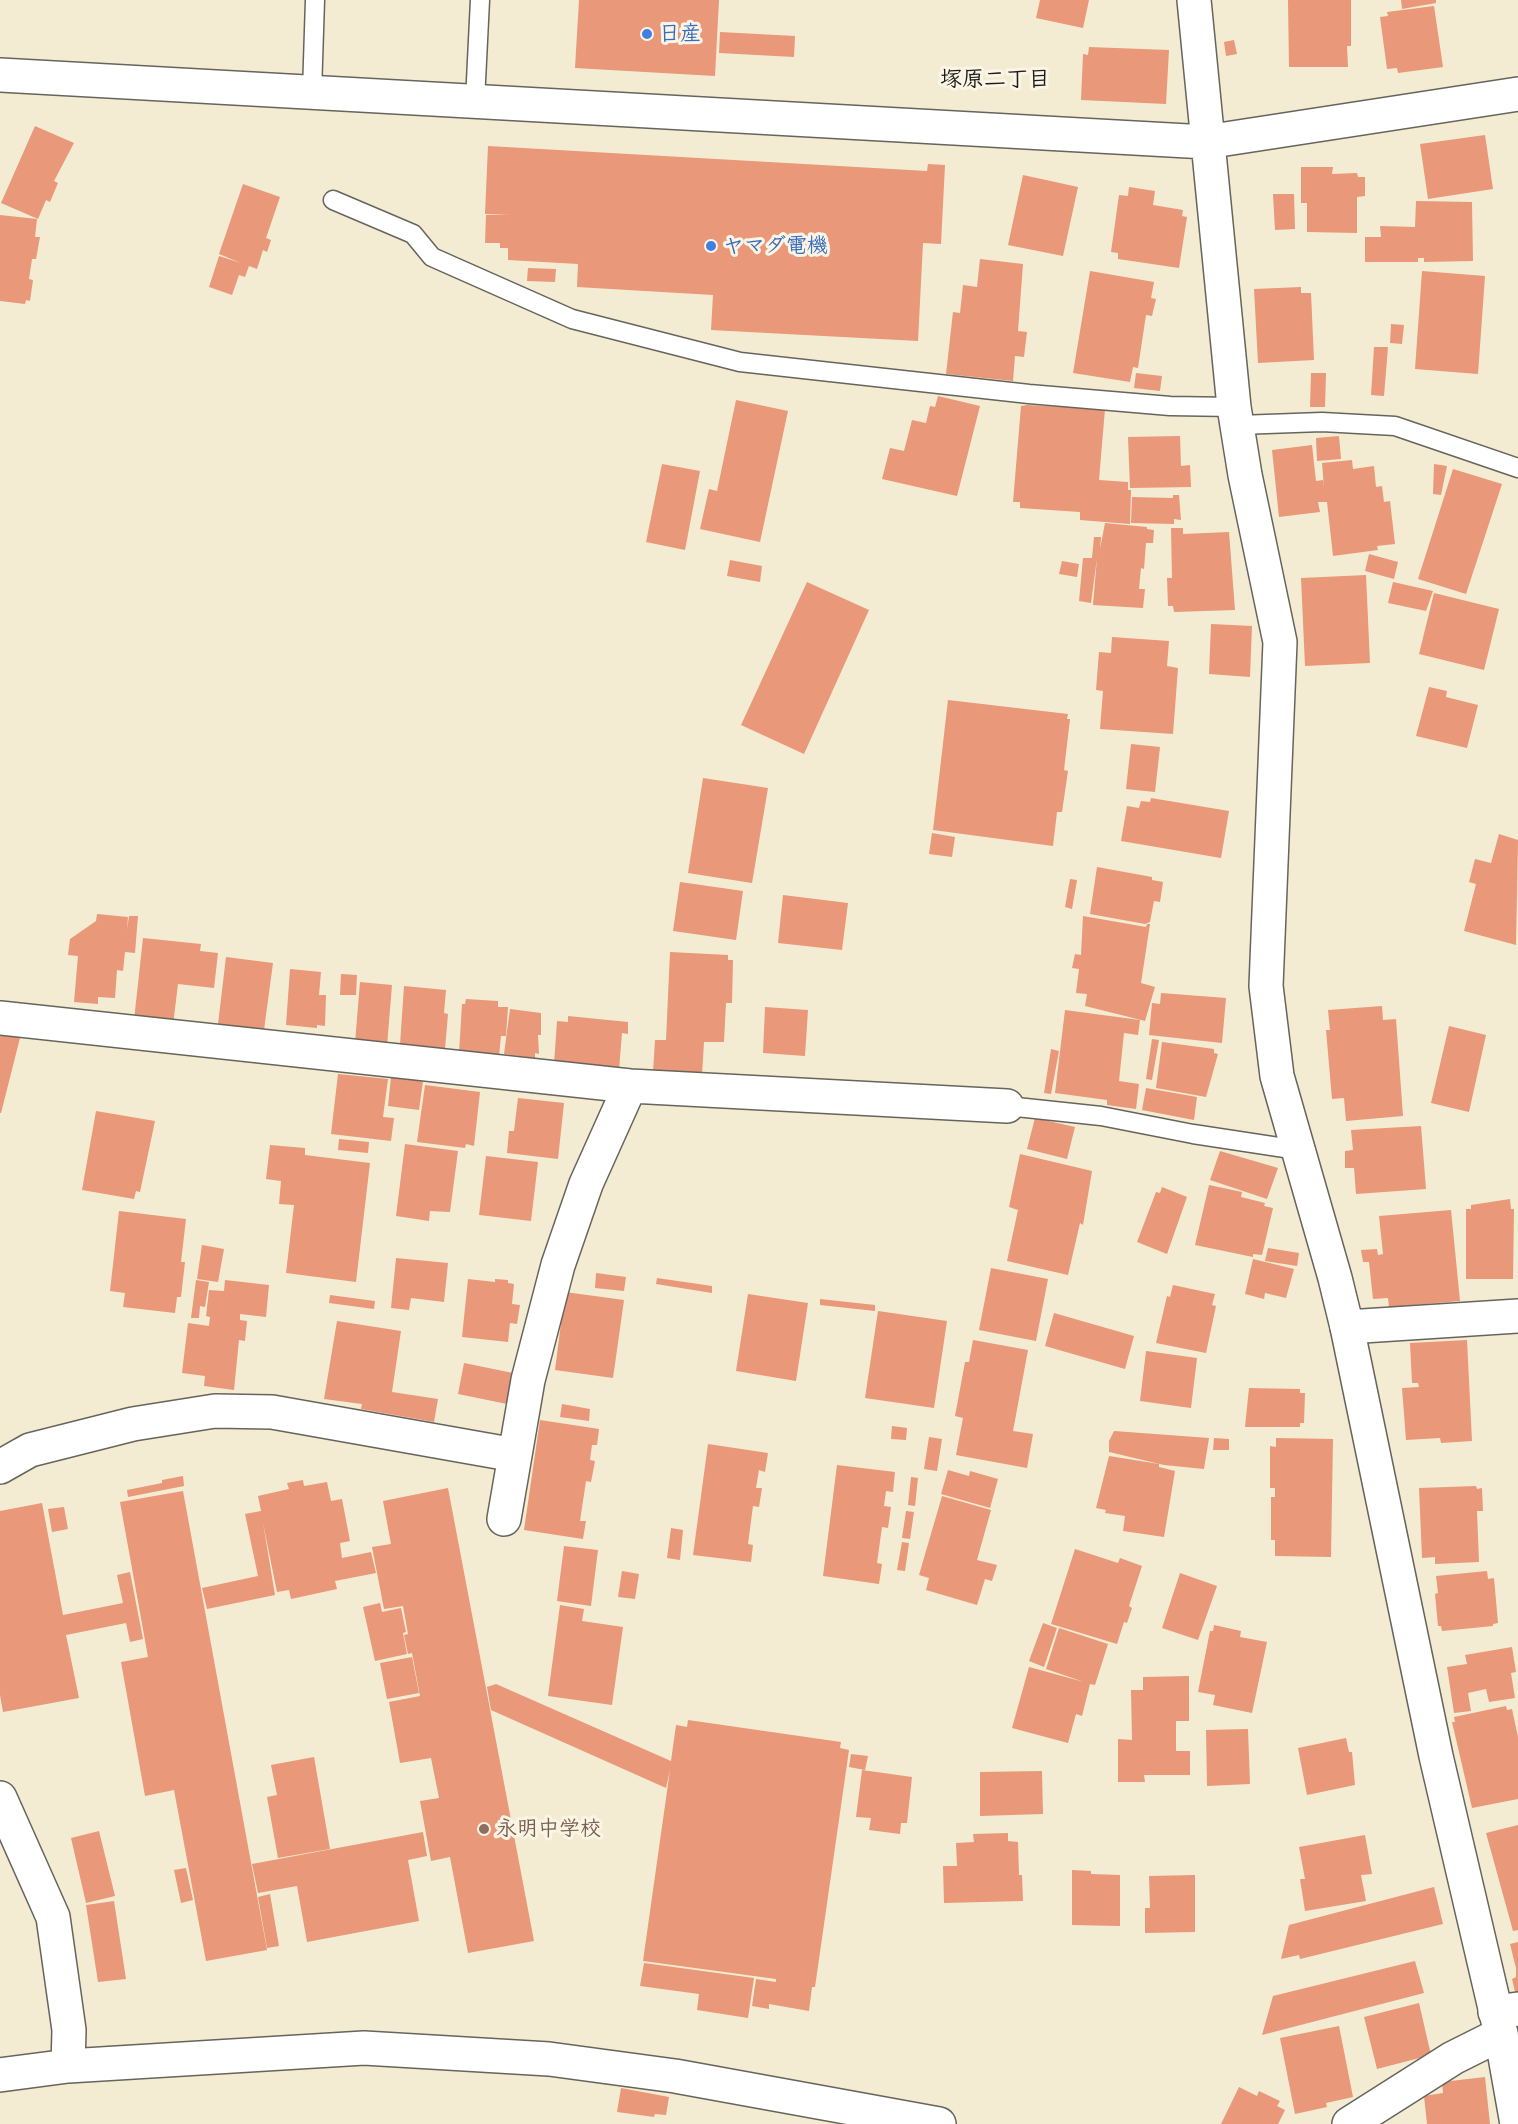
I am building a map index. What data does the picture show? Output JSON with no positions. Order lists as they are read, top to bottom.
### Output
{
  "districts": ["塚原二丁目"],
  "places": ["日産", "ヤマダ電機", "永明中学校"]
}
